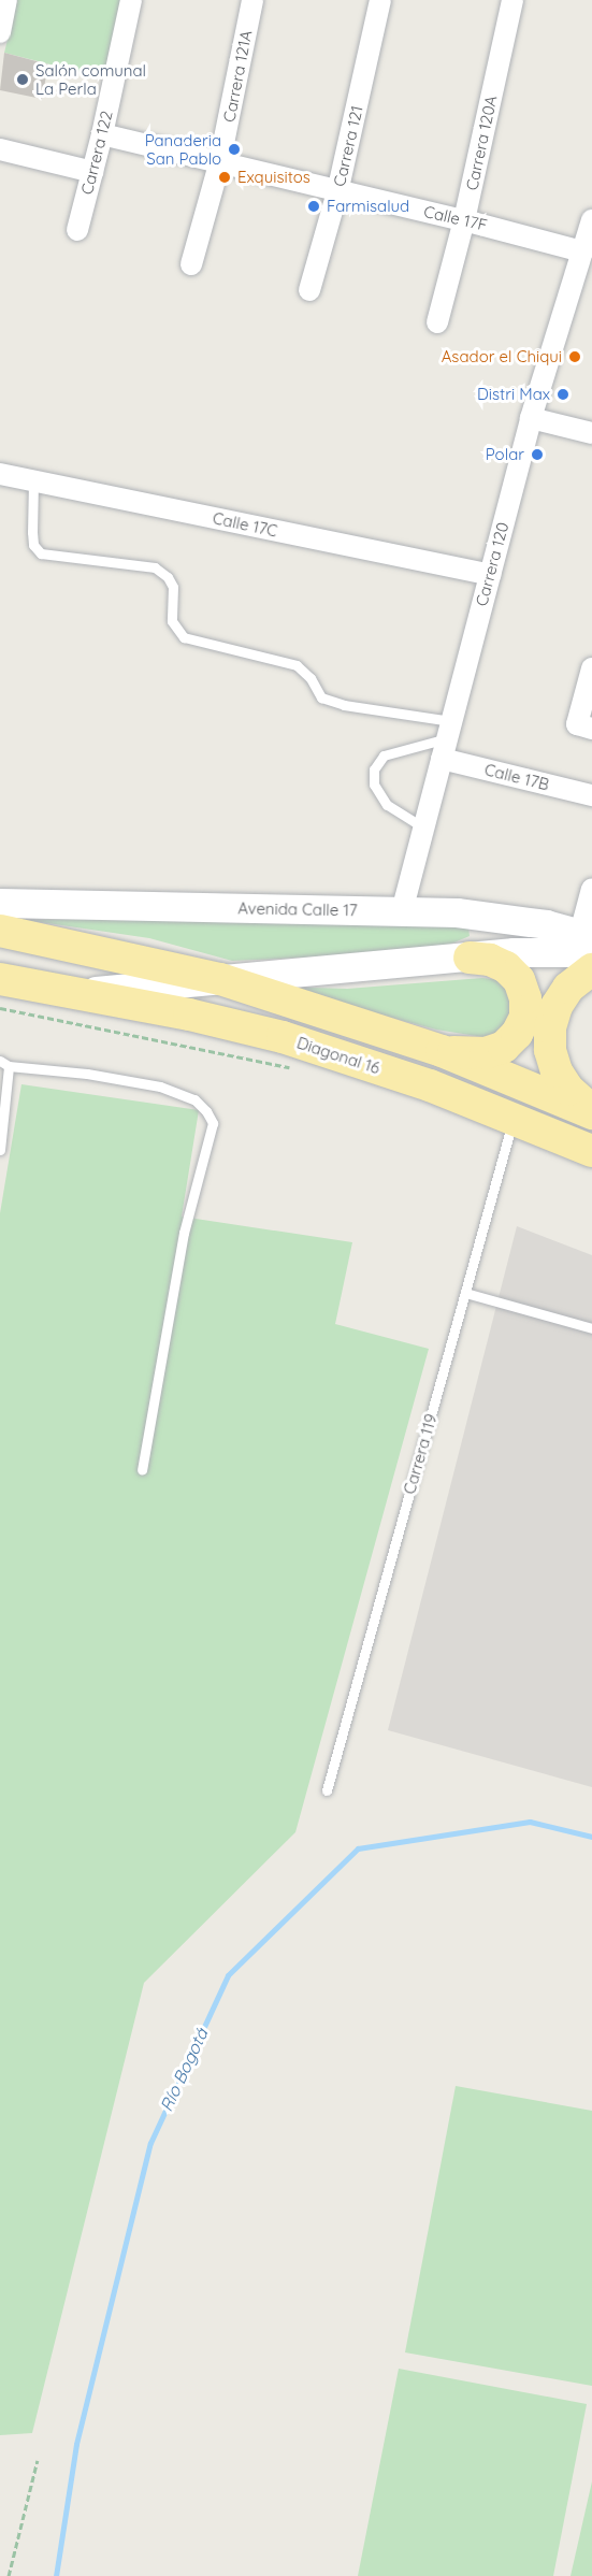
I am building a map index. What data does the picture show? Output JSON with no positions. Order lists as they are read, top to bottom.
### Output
{
  "streets": {
    "main road": ["Avenida Calle 17", "Diagonal 16"],
    "street": [
      "Carrera 121A",
      "Carrera 120A",
      "Carrera 121",
      "Carrera 122",
      "Calle 17F",
      "Calle 17C",
      "Carrera 120",
      "Calle 17B"
    ],
    "lane": ["Carrera 119"]
  },
  "crossings": [
    ["Carrera 121A", "Calle 17F"],
    ["Carrera 120A", "Calle 17F"],
    ["Carrera 121", "Calle 17F"],
    ["Carrera 122", "Calle 17F"],
    ["Calle 17F", "Carrera 120"],
    ["Calle 17C", "Carrera 120"],
    ["Carrera 120", "Calle 17B"],
    ["Carrera 120", "Avenida Calle 17"],
    ["Diagonal 16", "Carrera 119"]
  ],
  "water": ["Río Bogotá"],
  "places": [
    "Salón comunal La Perla",
    "Panaderia San Pablo",
    "Exquisitos",
    "Farmisalud",
    "Asador el Chiqui",
    "Distri Max",
    "Polar"
  ]
}
